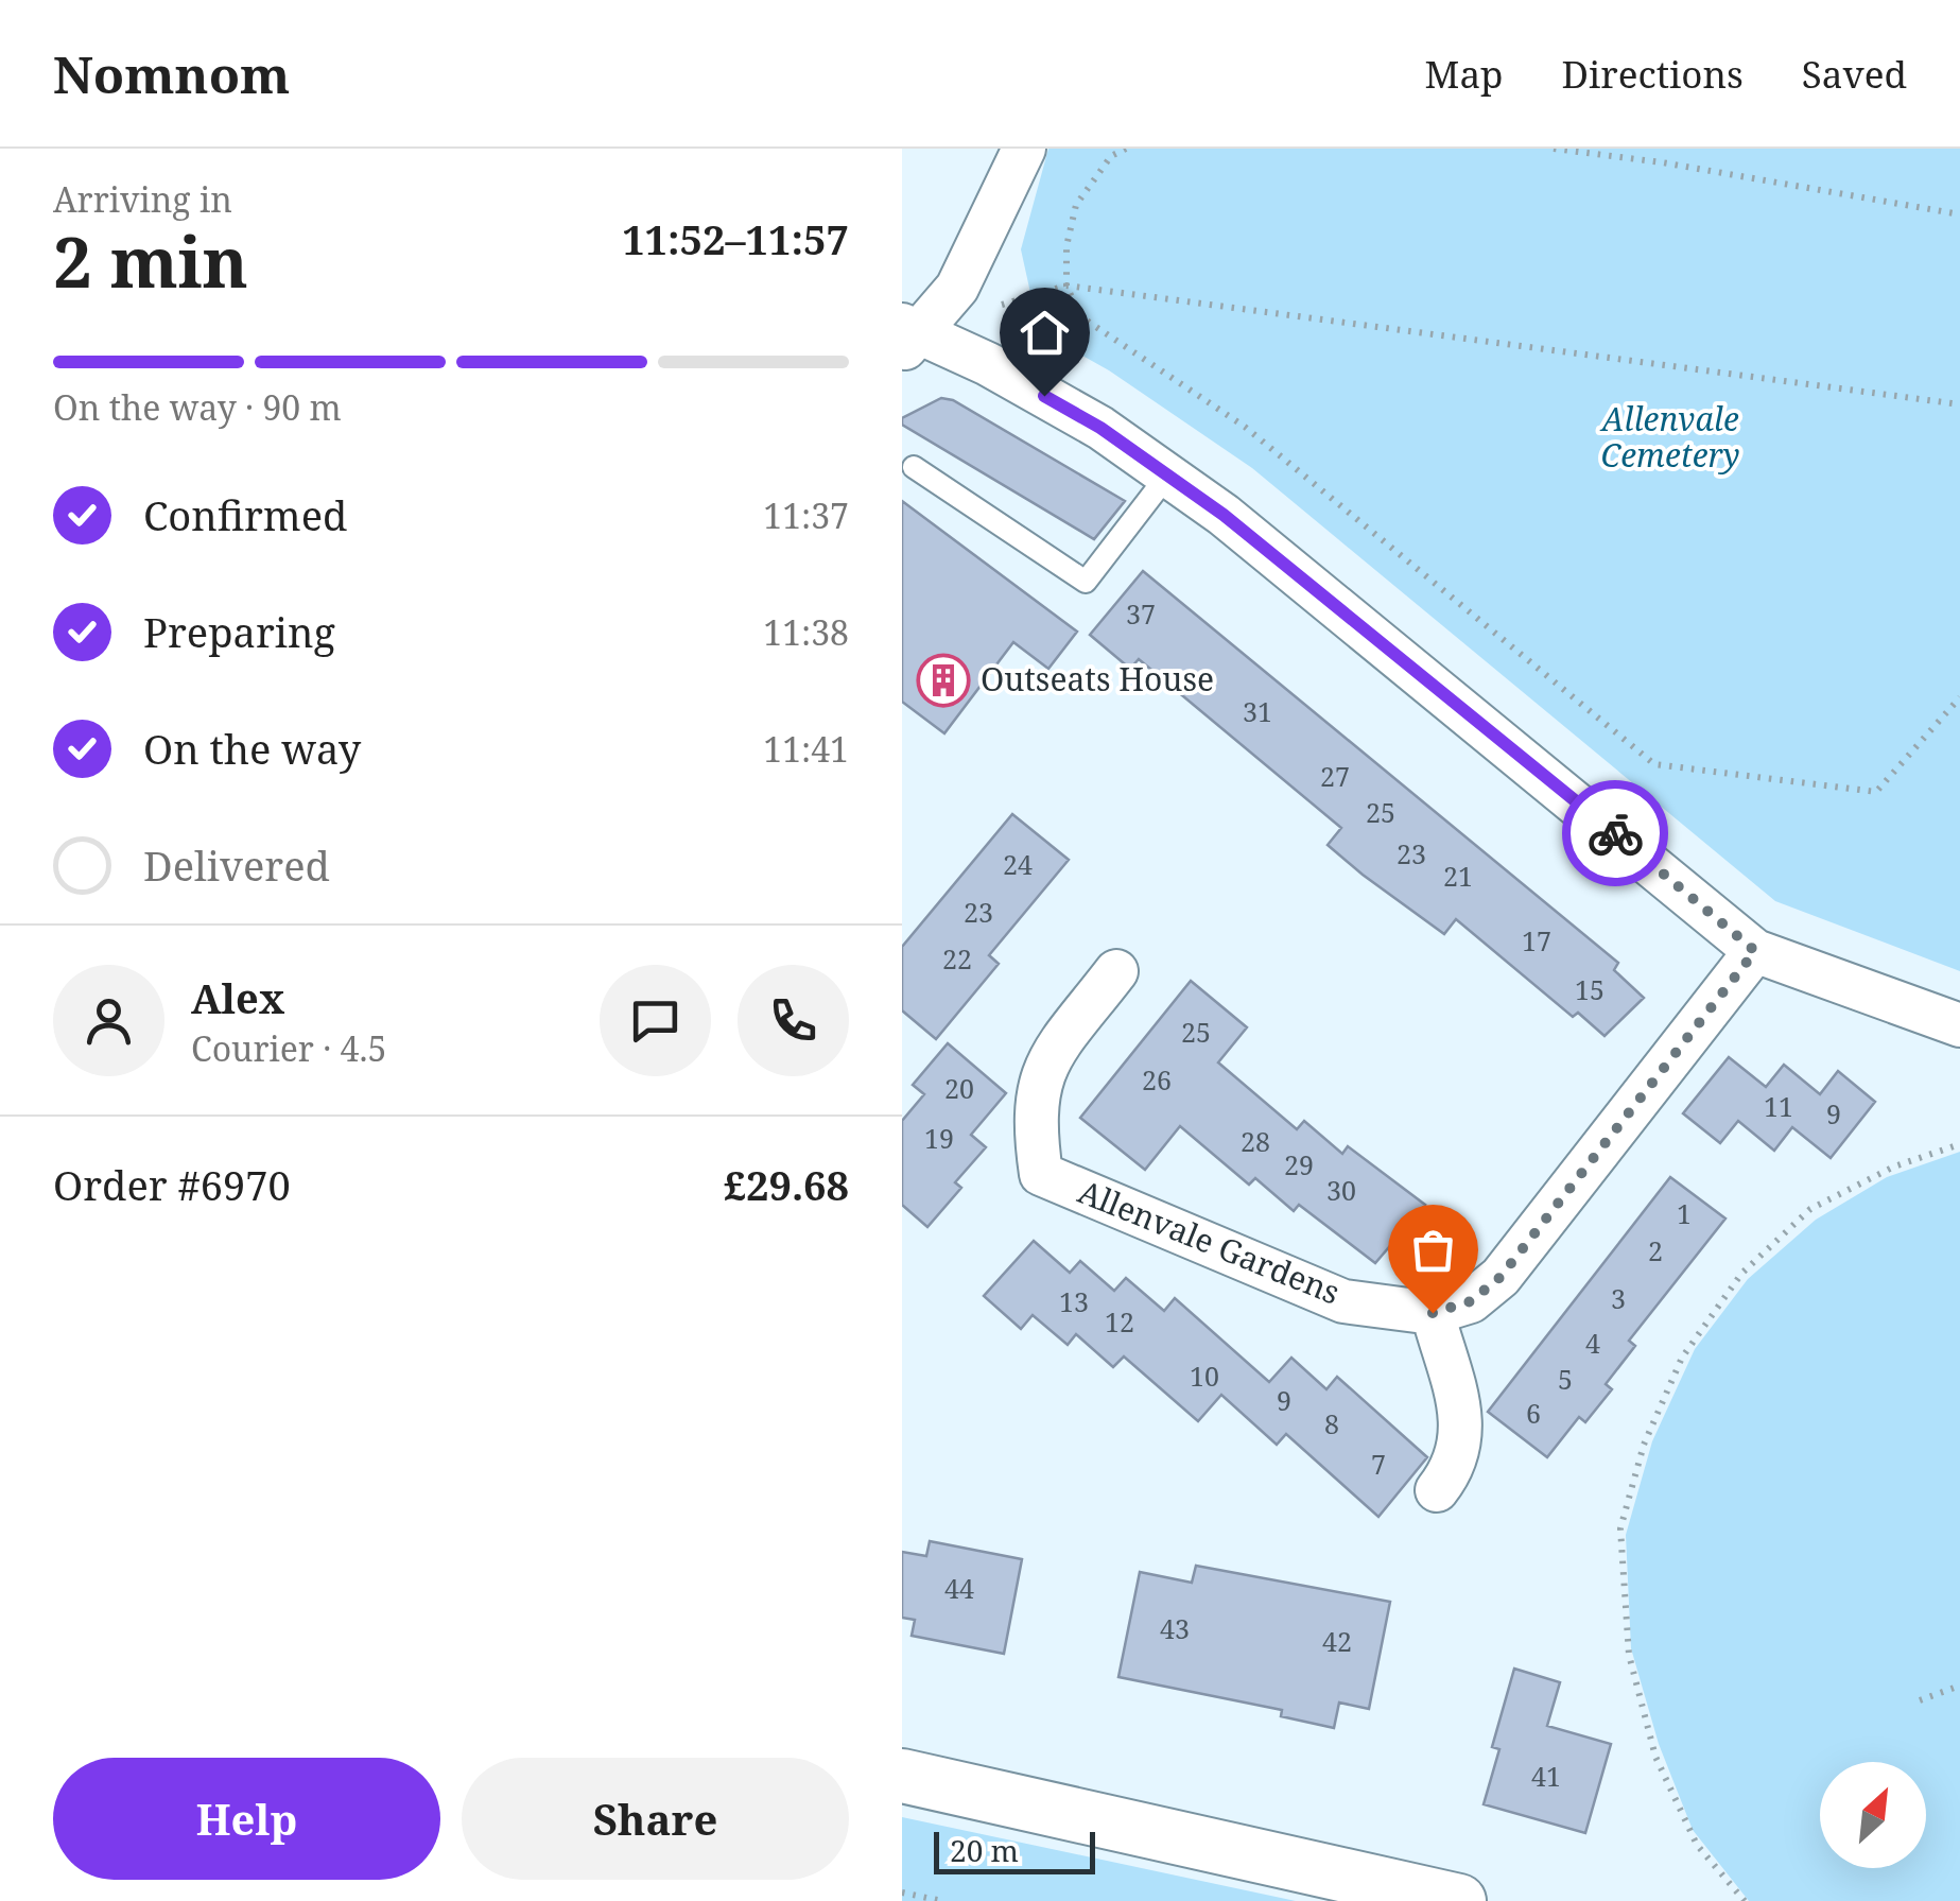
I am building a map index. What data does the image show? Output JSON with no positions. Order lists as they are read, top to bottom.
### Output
{
  "streets": {
    "street": ["Allenvale Gardens"]
  },
  "parks": ["Allenvale Cemetery"],
  "places": {
    "building": ["Outseats House"]
  },
  "house_numbers": [
    "37",
    "31",
    "27",
    "25",
    "23",
    "24",
    "21",
    "23",
    "17",
    "22",
    "15",
    "25",
    "26",
    "20",
    "11",
    "9",
    "19",
    "28",
    "29",
    "30",
    "1",
    "2",
    "3",
    "13",
    "12",
    "4",
    "10",
    "5",
    "9",
    "6",
    "8",
    "7",
    "44",
    "43",
    "42",
    "41"
  ],
  "scale_bar": "20 m",
  "north": "top right",
  "page": {
    "header": "Nomnom",
    "nav": ["Map", "Directions", "Saved"],
    "heading": ["2 min", "Arriving in", "11:52–11:57"],
    "panel": [
      "Alex",
      "Courier · 4.5",
      "Order #6970",
      "£29.68"
    ],
    "bar": "On the way · 90 m",
    "list": [
      ["Confirmed", "11:37"],
      ["Preparing", "11:38"],
      ["On the way", "11:41"],
      "Delivered"
    ],
    "buttons": ["Help", "Share"],
    "scale": "20 m"
  }
}
